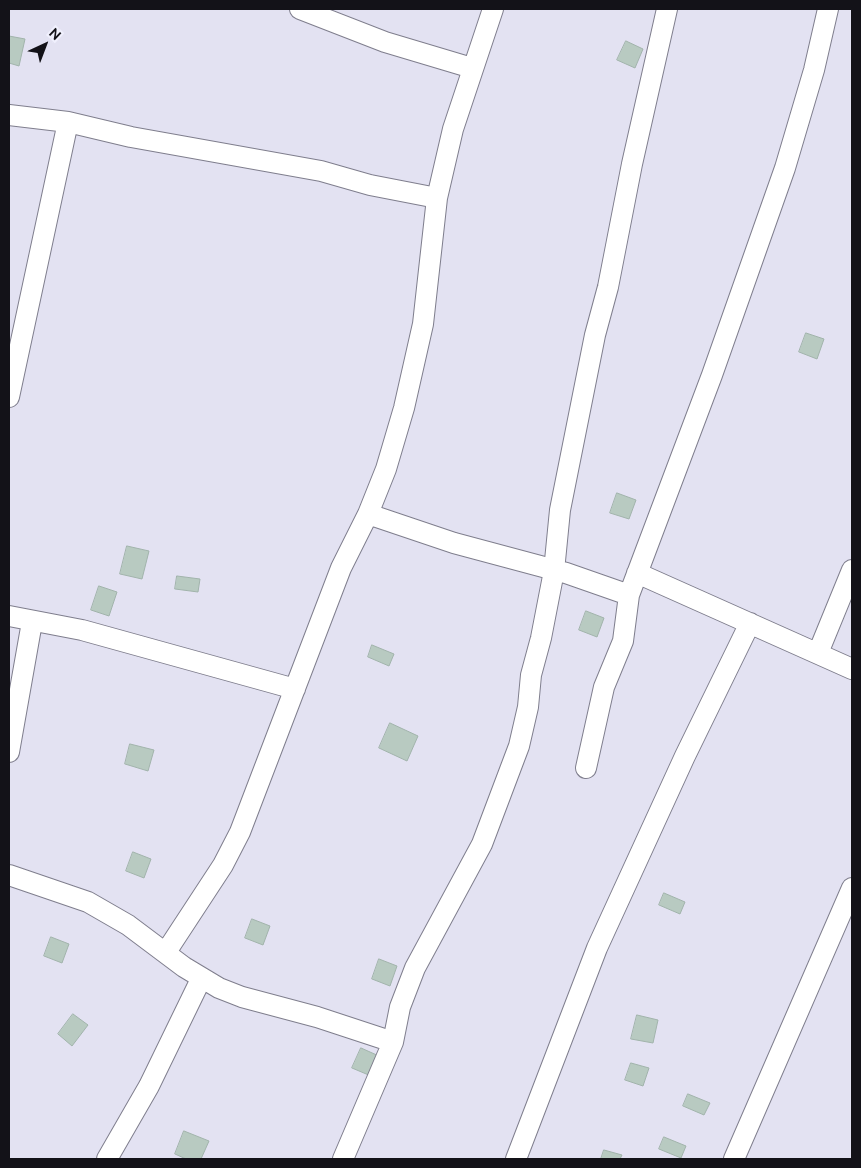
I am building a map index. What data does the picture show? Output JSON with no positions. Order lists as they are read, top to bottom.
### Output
{
  "north": "top right"
}
